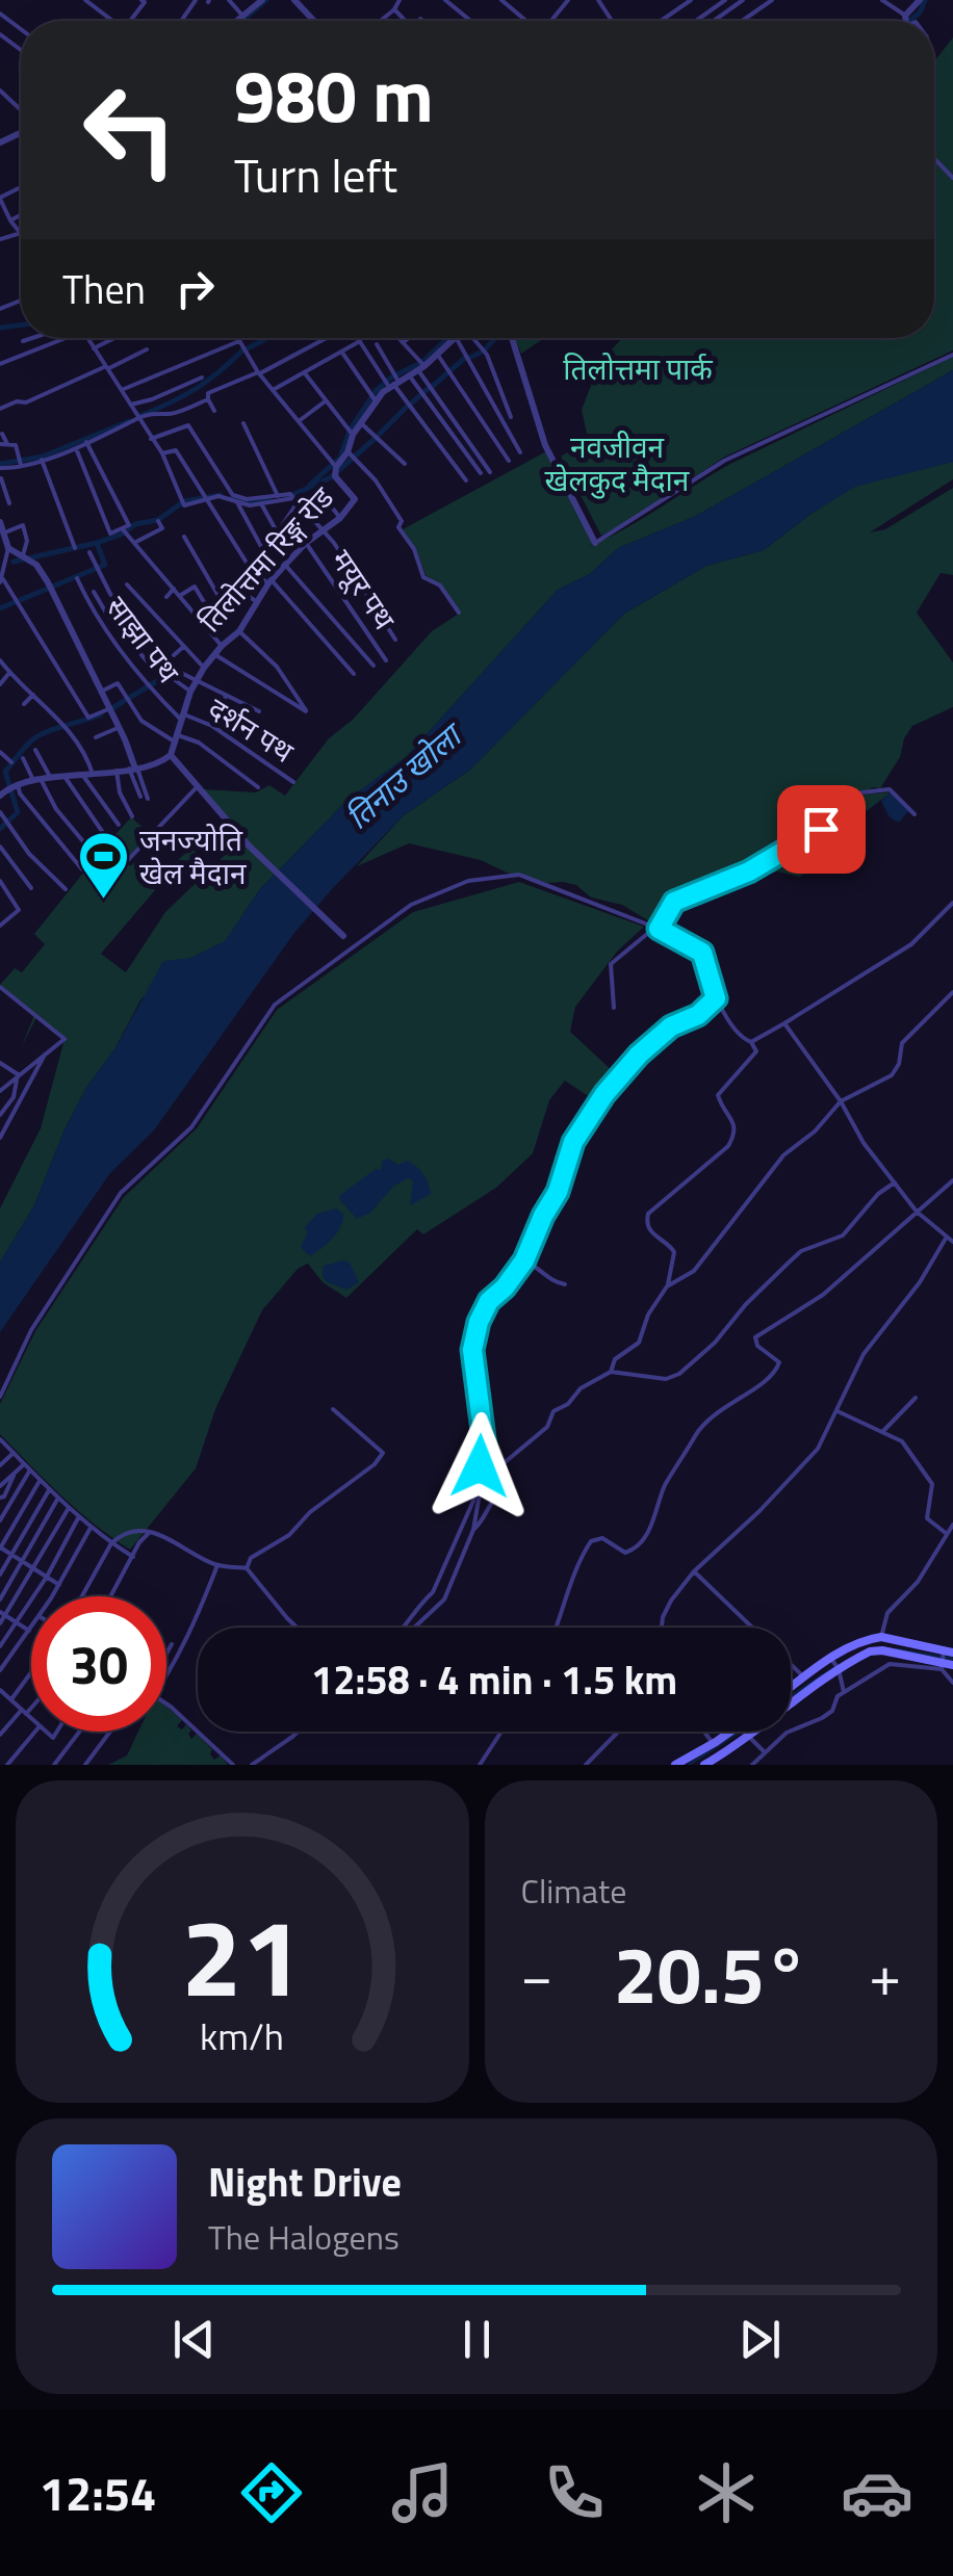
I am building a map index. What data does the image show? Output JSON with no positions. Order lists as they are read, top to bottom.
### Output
{
  "streets": {
    "street": [
      "तिलोत्तमा रिङ्ग रोड",
      "मयूर पथ",
      "साझा पथ",
      "दर्शन पथ"
    ]
  },
  "crossings": [
    ["तिलोत्तमा रिङ्ग रोड", "मयूर पथ"],
    ["तिलोत्तमा रिङ्ग रोड", "साझा पथ"],
    ["तिलोत्तमा रिङ्ग रोड", "दर्शन पथ"],
    ["साझा पथ", "दर्शन पथ"]
  ],
  "water": ["तिनाउ खोला"],
  "parks": ["तिलोत्तमा पार्क", "नवजीवन खेलकुद मैदान"],
  "places": {
    "sports": ["जनज्योति खेल मैदान"]
  },
  "page": {
    "turn": ["980 m", "Turn left"],
    "then": "Then",
    "limit": "30",
    "trip": "12:58 · 4 min · 1.5 km",
    "tile": "Climate",
    "heat": ["−", "20.5°", "+"],
    "song": ["Night Drive", "The Halogens"],
    "tabs": "12:54",
    "gauge": ["21", "km/h"]
  }
}
